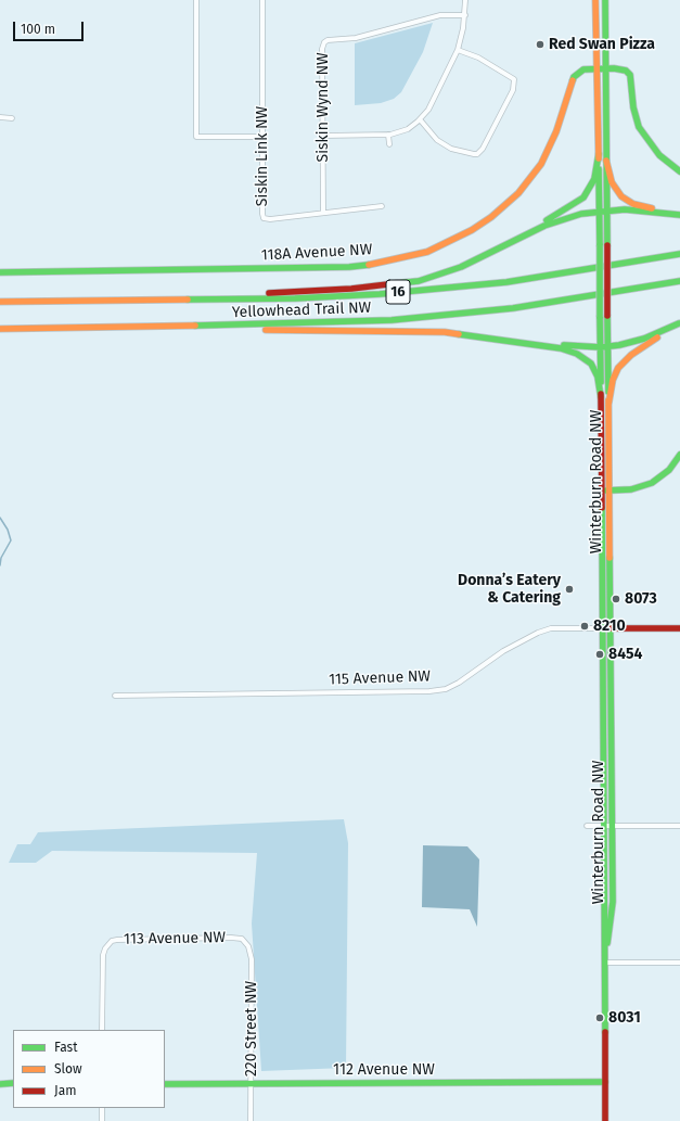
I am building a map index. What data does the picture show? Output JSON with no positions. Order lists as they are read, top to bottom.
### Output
{
  "streets": {
    "main road": [
      "118A Avenue NW",
      "16",
      "Yellowhead Trail NW",
      "Winterburn Road NW",
      "115 Avenue NW",
      "112 Avenue NW"
    ],
    "street": [
      "Siskin Wynd NW",
      "Siskin Link NW",
      "113 Avenue NW",
      "220 Street NW"
    ]
  },
  "crossings": [
    ["Siskin Wynd NW", "Siskin Link NW"],
    ["118A Avenue NW", "Winterburn Road NW"],
    ["Winterburn Road NW", "115 Avenue NW"],
    ["Winterburn Road NW", "112 Avenue NW"],
    ["113 Avenue NW", "220 Street NW"],
    ["220 Street NW", "112 Avenue NW"]
  ],
  "places": [
    "Red Swan Pizza",
    "Donna’s Eatery & Catering",
    "8073",
    "8210",
    "8454",
    "8031"
  ],
  "legend": ["Fast", "Slow", "Jam"],
  "scale_bar": "100 m"
}
